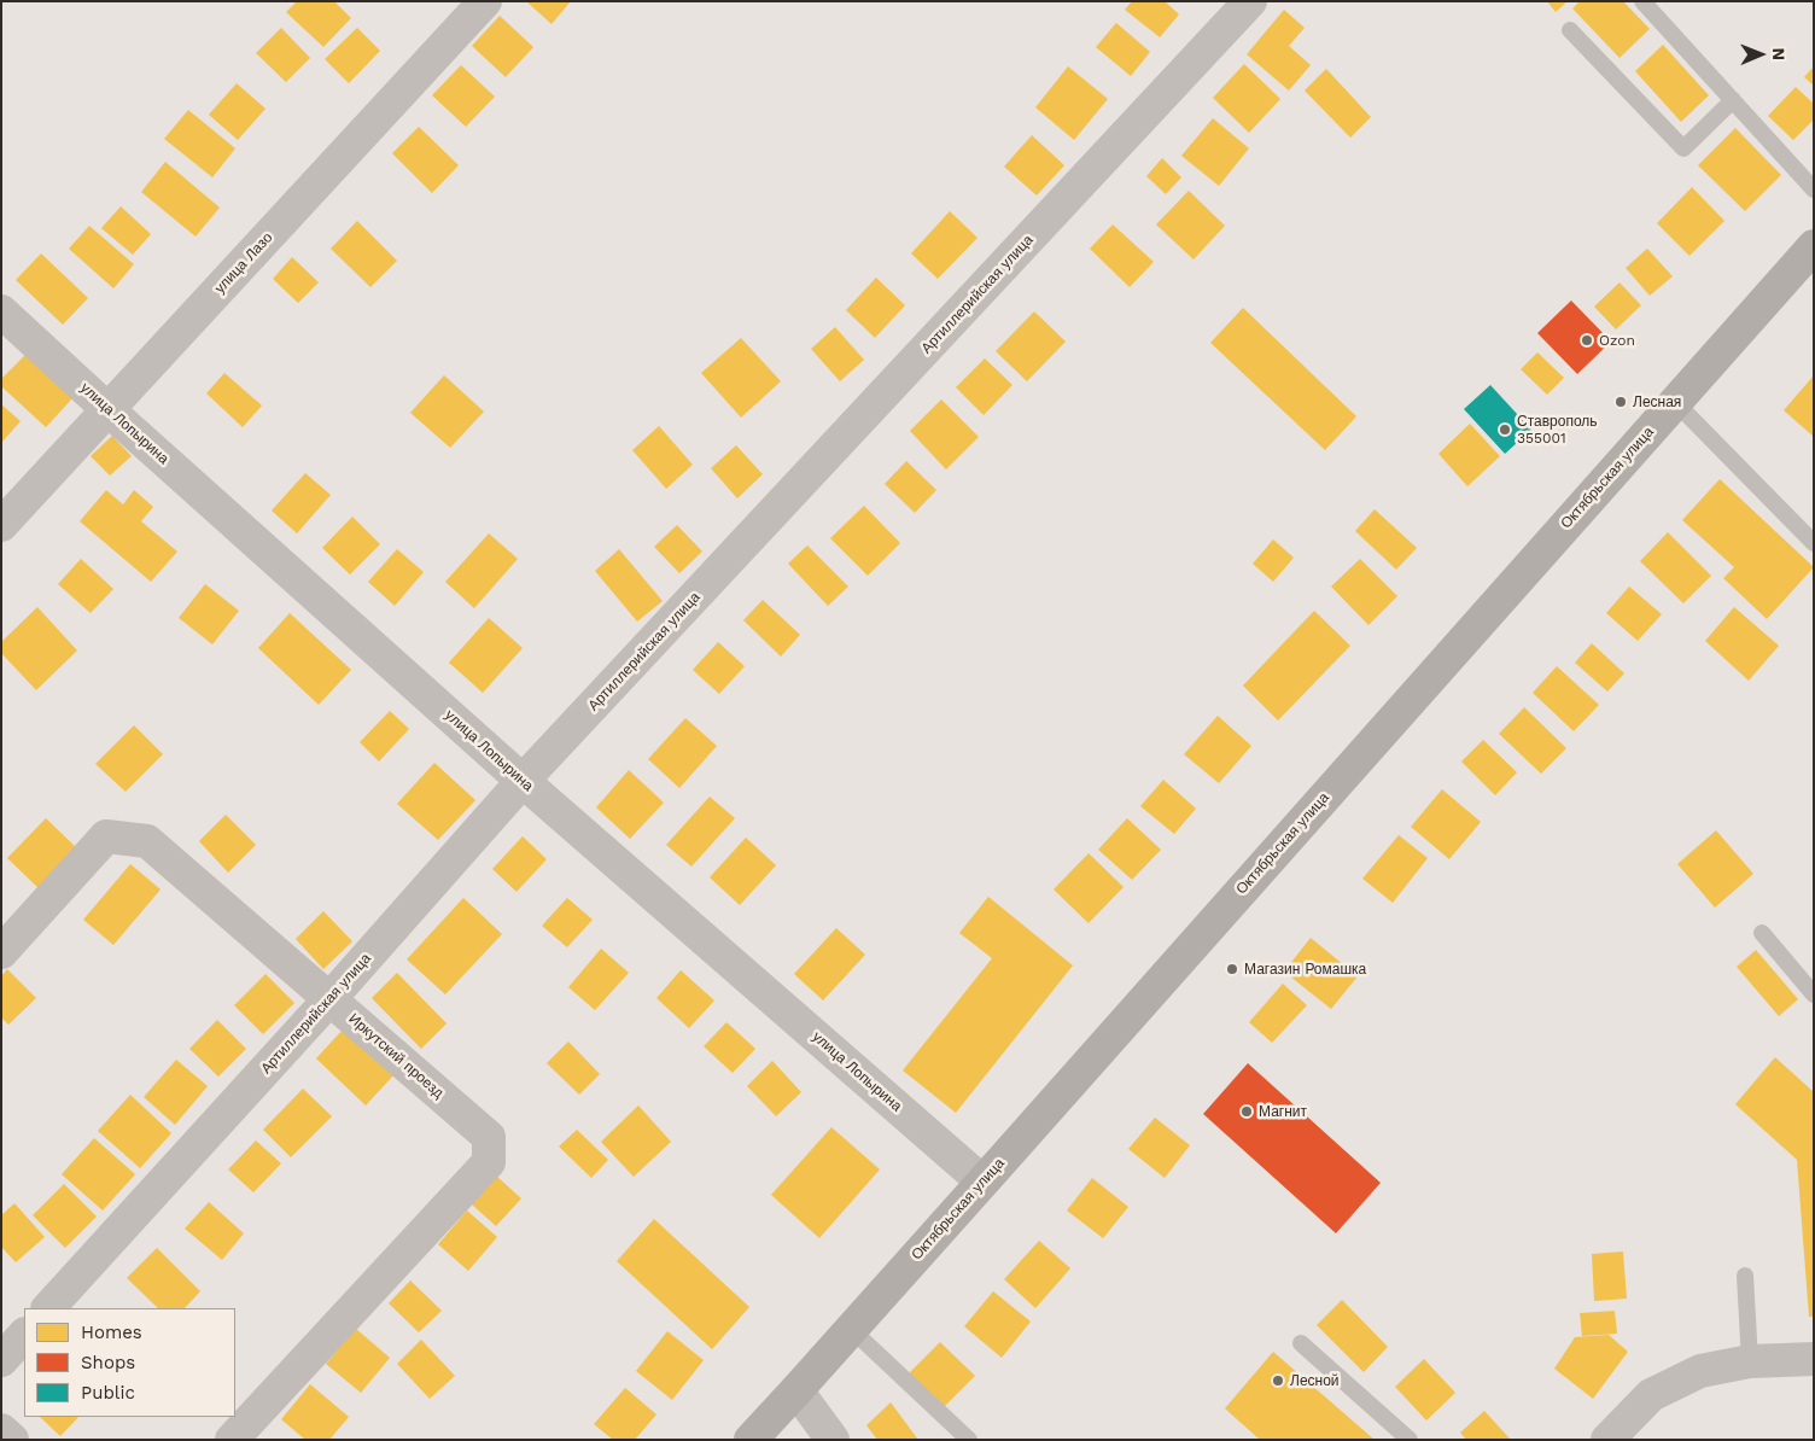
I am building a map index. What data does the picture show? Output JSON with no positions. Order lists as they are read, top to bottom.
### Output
{
  "streets": {
    "main road": ["Октябрьская улица"],
    "street": [
      "улица Лазо",
      "Артиллерийская улица",
      "улица Лопырина",
      "Иркутский проезд"
    ]
  },
  "crossings": [
    ["улица Лазо", "улица Лопырина"],
    ["Артиллерийская улица", "улица Лопырина"],
    ["Артиллерийская улица", "Иркутский проезд"],
    ["улица Лопырина", "Октябрьская улица"]
  ],
  "places": [
    "Ozon",
    "Лесная",
    "Ставрополь 355001",
    "Магазин Ромашка",
    "Магнит",
    "Лесной"
  ],
  "legend": ["Homes", "Shops", "Public"],
  "north": "right"
}
